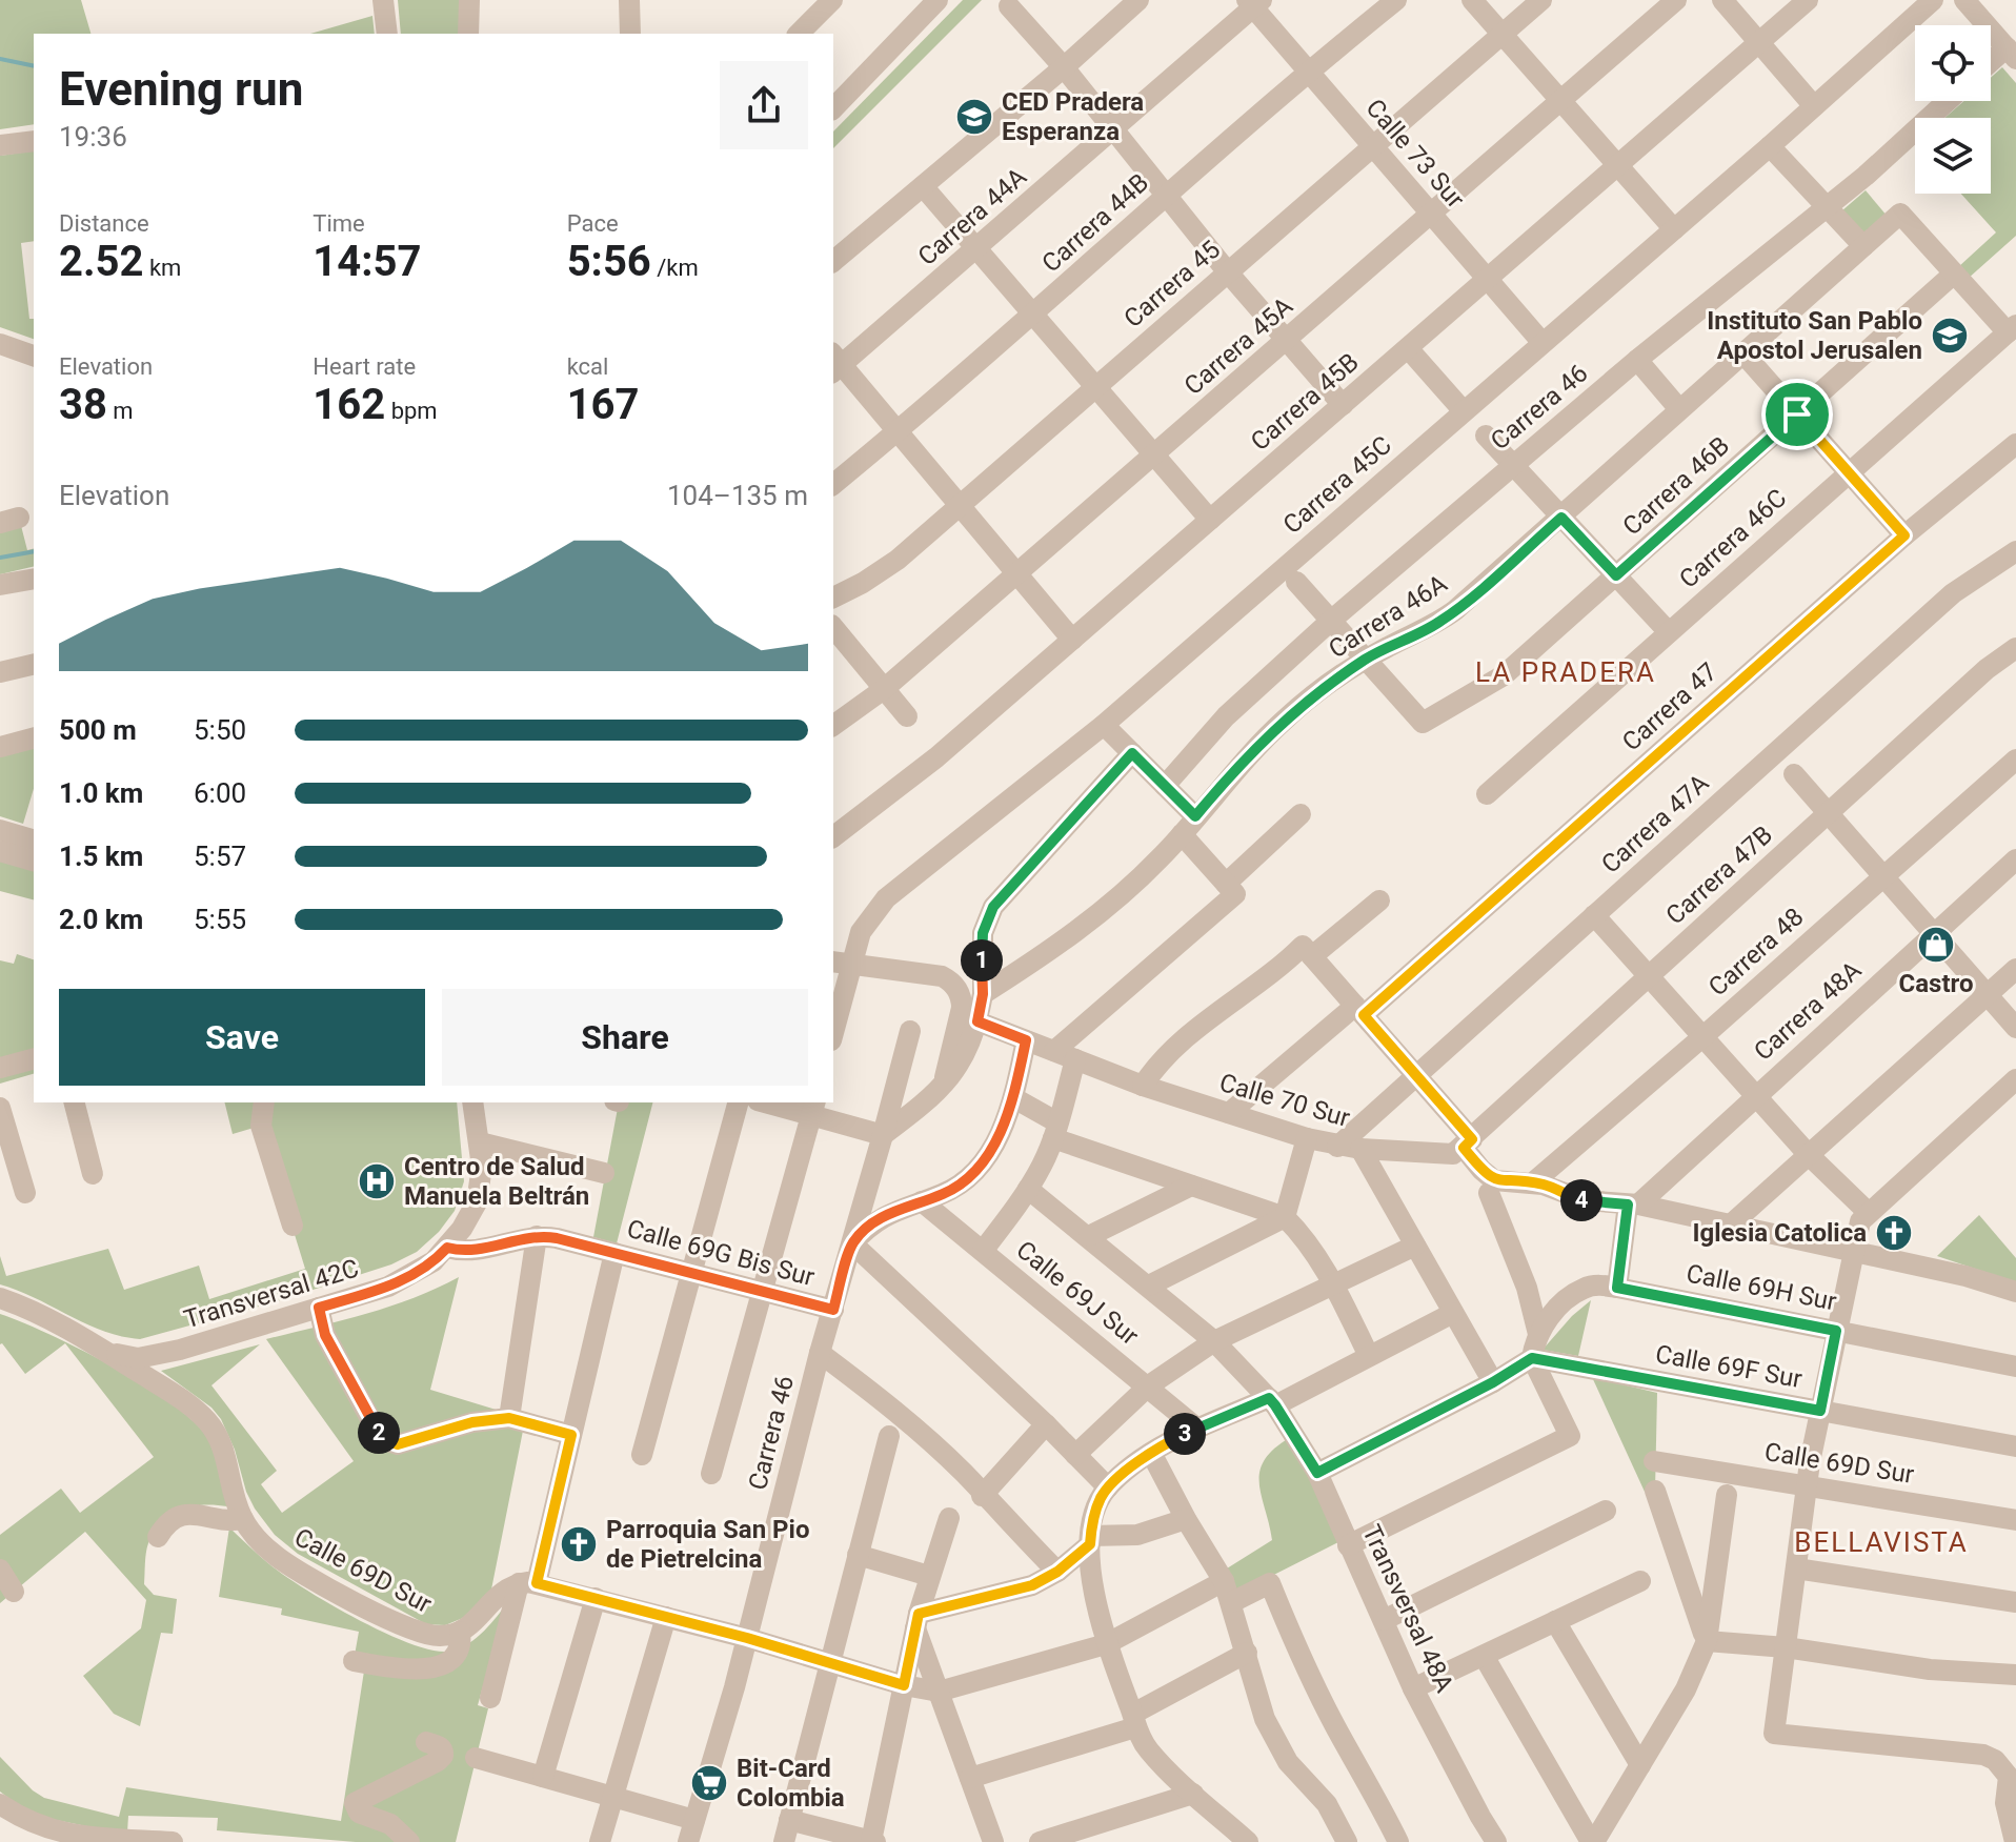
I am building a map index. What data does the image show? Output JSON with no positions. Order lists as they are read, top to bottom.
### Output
{
  "streets": {
    "street": [
      "Calle 73 Sur",
      "Carrera 44A",
      "Carrera 44B",
      "Carrera 45",
      "Carrera 45A",
      "Carrera 45B",
      "Carrera 46",
      "Carrera 45C",
      "Carrera 46B",
      "Carrera 46C",
      "Carrera 46A",
      "Carrera 47",
      "Carrera 47A",
      "Carrera 47B",
      "Carrera 48",
      "Carrera 48A",
      "Calle 70 Sur",
      "Calle 69G Bis Sur",
      "Calle 69H Sur",
      "Calle 69J Sur",
      "Transversal 42C",
      "Calle 69F Sur",
      "Calle 69D Sur",
      "Transversal 48A"
    ]
  },
  "crossings": [
    ["Calle 73 Sur", "Carrera 44A"],
    ["Calle 73 Sur", "Carrera 44B"],
    ["Calle 73 Sur", "Carrera 45"],
    ["Calle 73 Sur", "Carrera 45A"],
    ["Calle 73 Sur", "Carrera 45B"],
    ["Calle 73 Sur", "Carrera 45C"],
    ["Carrera 46", "Calle 69G Bis Sur"],
    ["Carrera 46B", "Carrera 46A"],
    ["Carrera 47", "Calle 70 Sur"],
    ["Carrera 47A", "Calle 70 Sur"],
    ["Carrera 47B", "Calle 70 Sur"],
    ["Calle 69G Bis Sur", "Transversal 42C"],
    ["Calle 69H Sur", "Calle 69F Sur"],
    ["Transversal 42C", "Calle 69D Sur"]
  ],
  "districts": ["LA PRADERA", "BELLAVISTA"],
  "places": {
    "school or university": ["CED Pradera Esperanza", "Instituto San Pablo Apostol Jerusalen"],
    "shop": ["Castro"],
    "hospital": ["Centro de Salud Manuela Beltrán"],
    "church": ["Iglesia Catolica", "Parroquia San Pio de Pietrelcina"],
    "supermarket": ["Bit-Card Colombia"]
  },
  "page": {
    "heading": ["Evening run", "19:36"],
    "stats": [
      ["Distance", "2.52 km"],
      ["Time", "14:57"],
      ["Pace", "5:56 /km"],
      ["Elevation", "38 m"],
      ["Heart rate", "162 bpm"],
      ["kcal", "167"]
    ],
    "chart": ["Elevation", "104–135 m"],
    "list": [
      {
        "name": "500 m",
        "note": "5:50"
      },
      {
        "name": "1.0 km",
        "note": "6:00"
      },
      {
        "name": "1.5 km",
        "note": "5:57"
      },
      {
        "name": "2.0 km",
        "note": "5:55"
      }
    ],
    "pins": [
      "1",
      "4",
      "2",
      "3"
    ],
    "buttons": ["Save", "Share"]
  }
}
